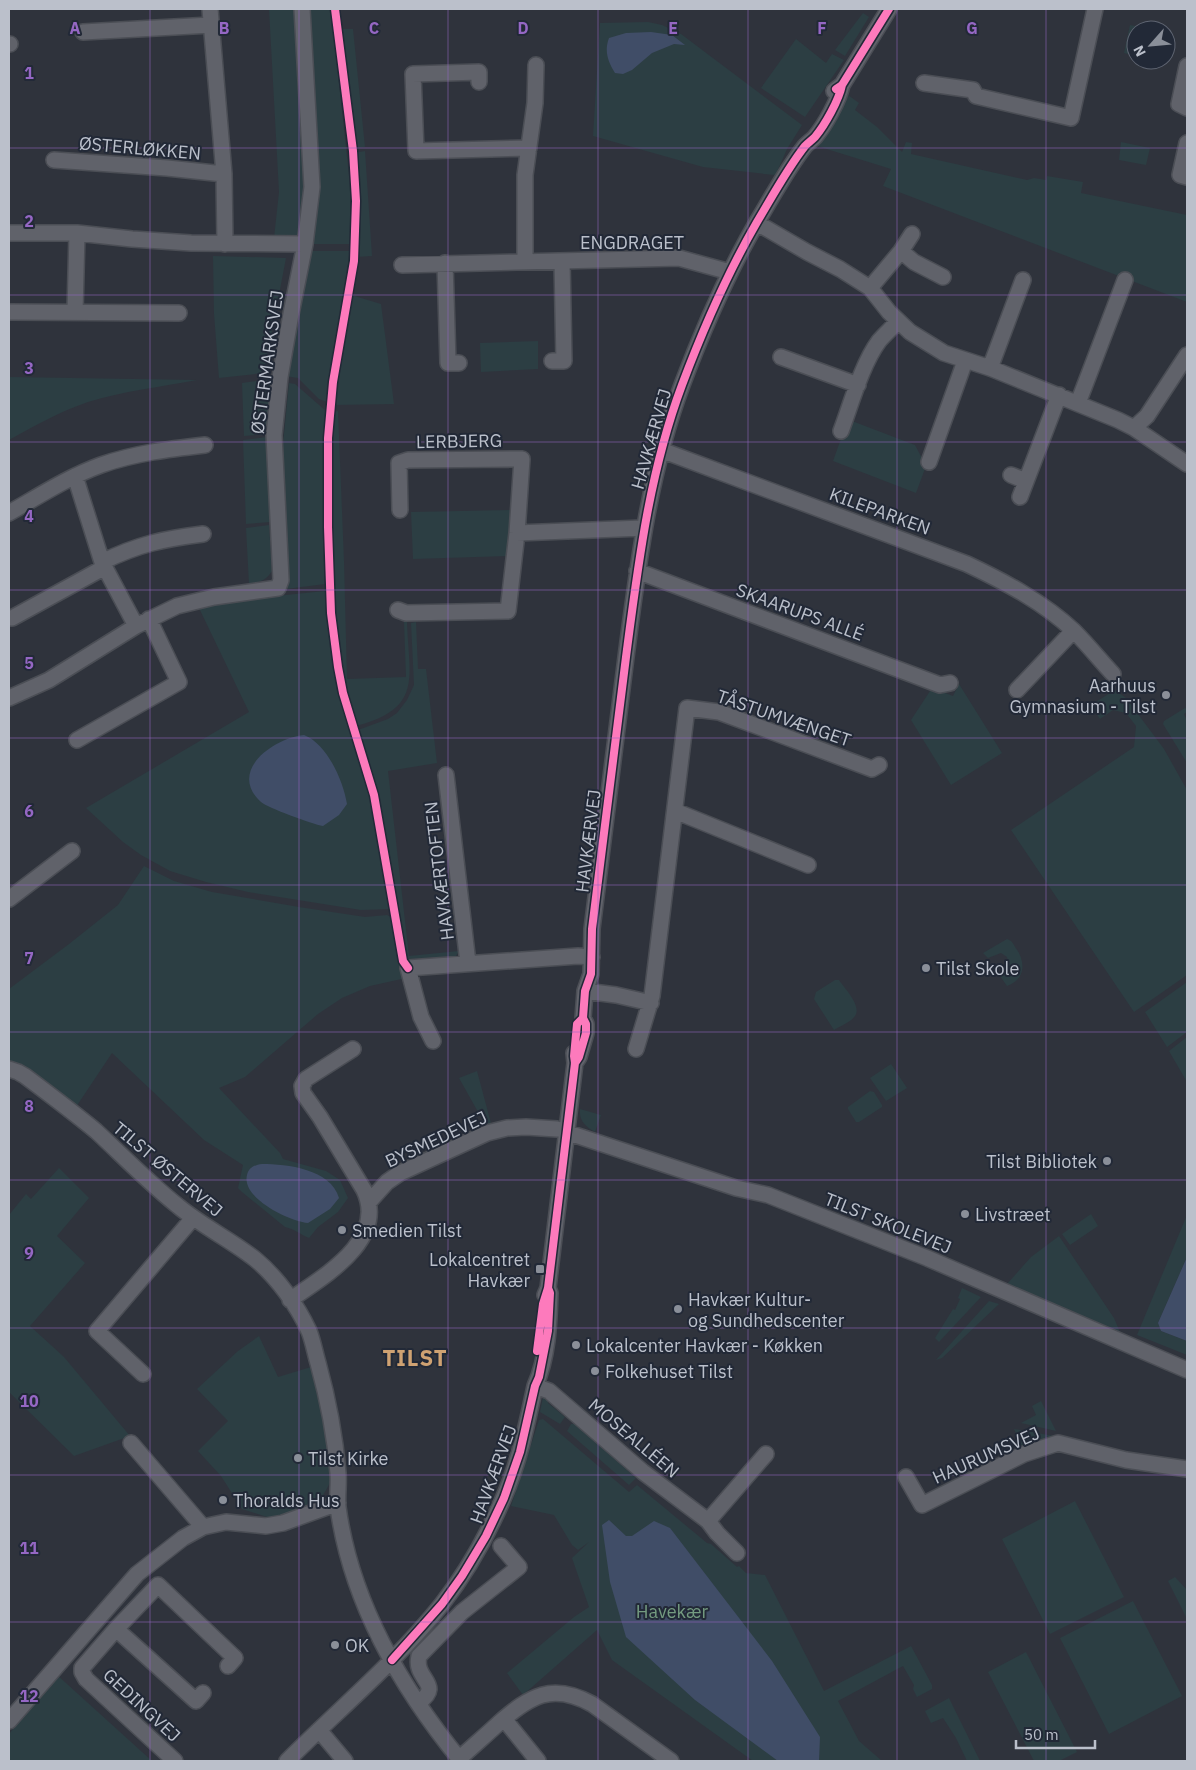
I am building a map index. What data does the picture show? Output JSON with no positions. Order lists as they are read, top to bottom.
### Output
{
  "streets": {
    "street": [
      "ØSTERLØKKEN",
      "ENGDRAGET",
      "ØSTERMARKSVEJ",
      "HAVKÆRVEJ",
      "LERBJERG",
      "KILEPARKEN",
      "SKAARUPS ALLÉ",
      "TÅSTUMVÆNGET",
      "HAVKÆRTOFTEN",
      "BYSMEDEVEJ",
      "TILST ØSTERVEJ",
      "TILST SKOLEVEJ",
      "MOSEALLÉEN",
      "HAURUMSVEJ",
      "GEDINGVEJ"
    ]
  },
  "crossings": [
    ["ENGDRAGET", "HAVKÆRVEJ"],
    ["HAVKÆRVEJ", "KILEPARKEN"],
    ["HAVKÆRVEJ", "SKAARUPS ALLÉ"],
    ["HAVKÆRVEJ", "HAVKÆRTOFTEN"],
    ["HAVKÆRVEJ", "BYSMEDEVEJ"],
    ["HAVKÆRVEJ", "TILST SKOLEVEJ"],
    ["HAVKÆRVEJ", "MOSEALLÉEN"],
    ["BYSMEDEVEJ", "TILST SKOLEVEJ"]
  ],
  "districts": ["TILST"],
  "parks": ["Havekær"],
  "places": {
    "other": [
      "Aarhuus Gymnasium - Tilst",
      "Tilst Skole",
      "Tilst Bibliotek",
      "Livstræet",
      "Smedien Tilst",
      "Havkær Kultur- og Sundhedscenter",
      "Lokalcenter Havkær - Køkken",
      "Folkehuset Tilst",
      "Tilst Kirke",
      "Thoralds Hus",
      "OK"
    ],
    "transit": ["Lokalcentret Havkær"]
  },
  "scale_bar": "50 m",
  "north": "bottom left",
  "grid": {
    "columns": [
      "A",
      "B",
      "C",
      "D",
      "E",
      "F",
      "G"
    ],
    "rows": [
      "1",
      "2",
      "3",
      "4",
      "5",
      "6",
      "7",
      "8",
      "9",
      "10",
      "11",
      "12"
    ]
  }
}
